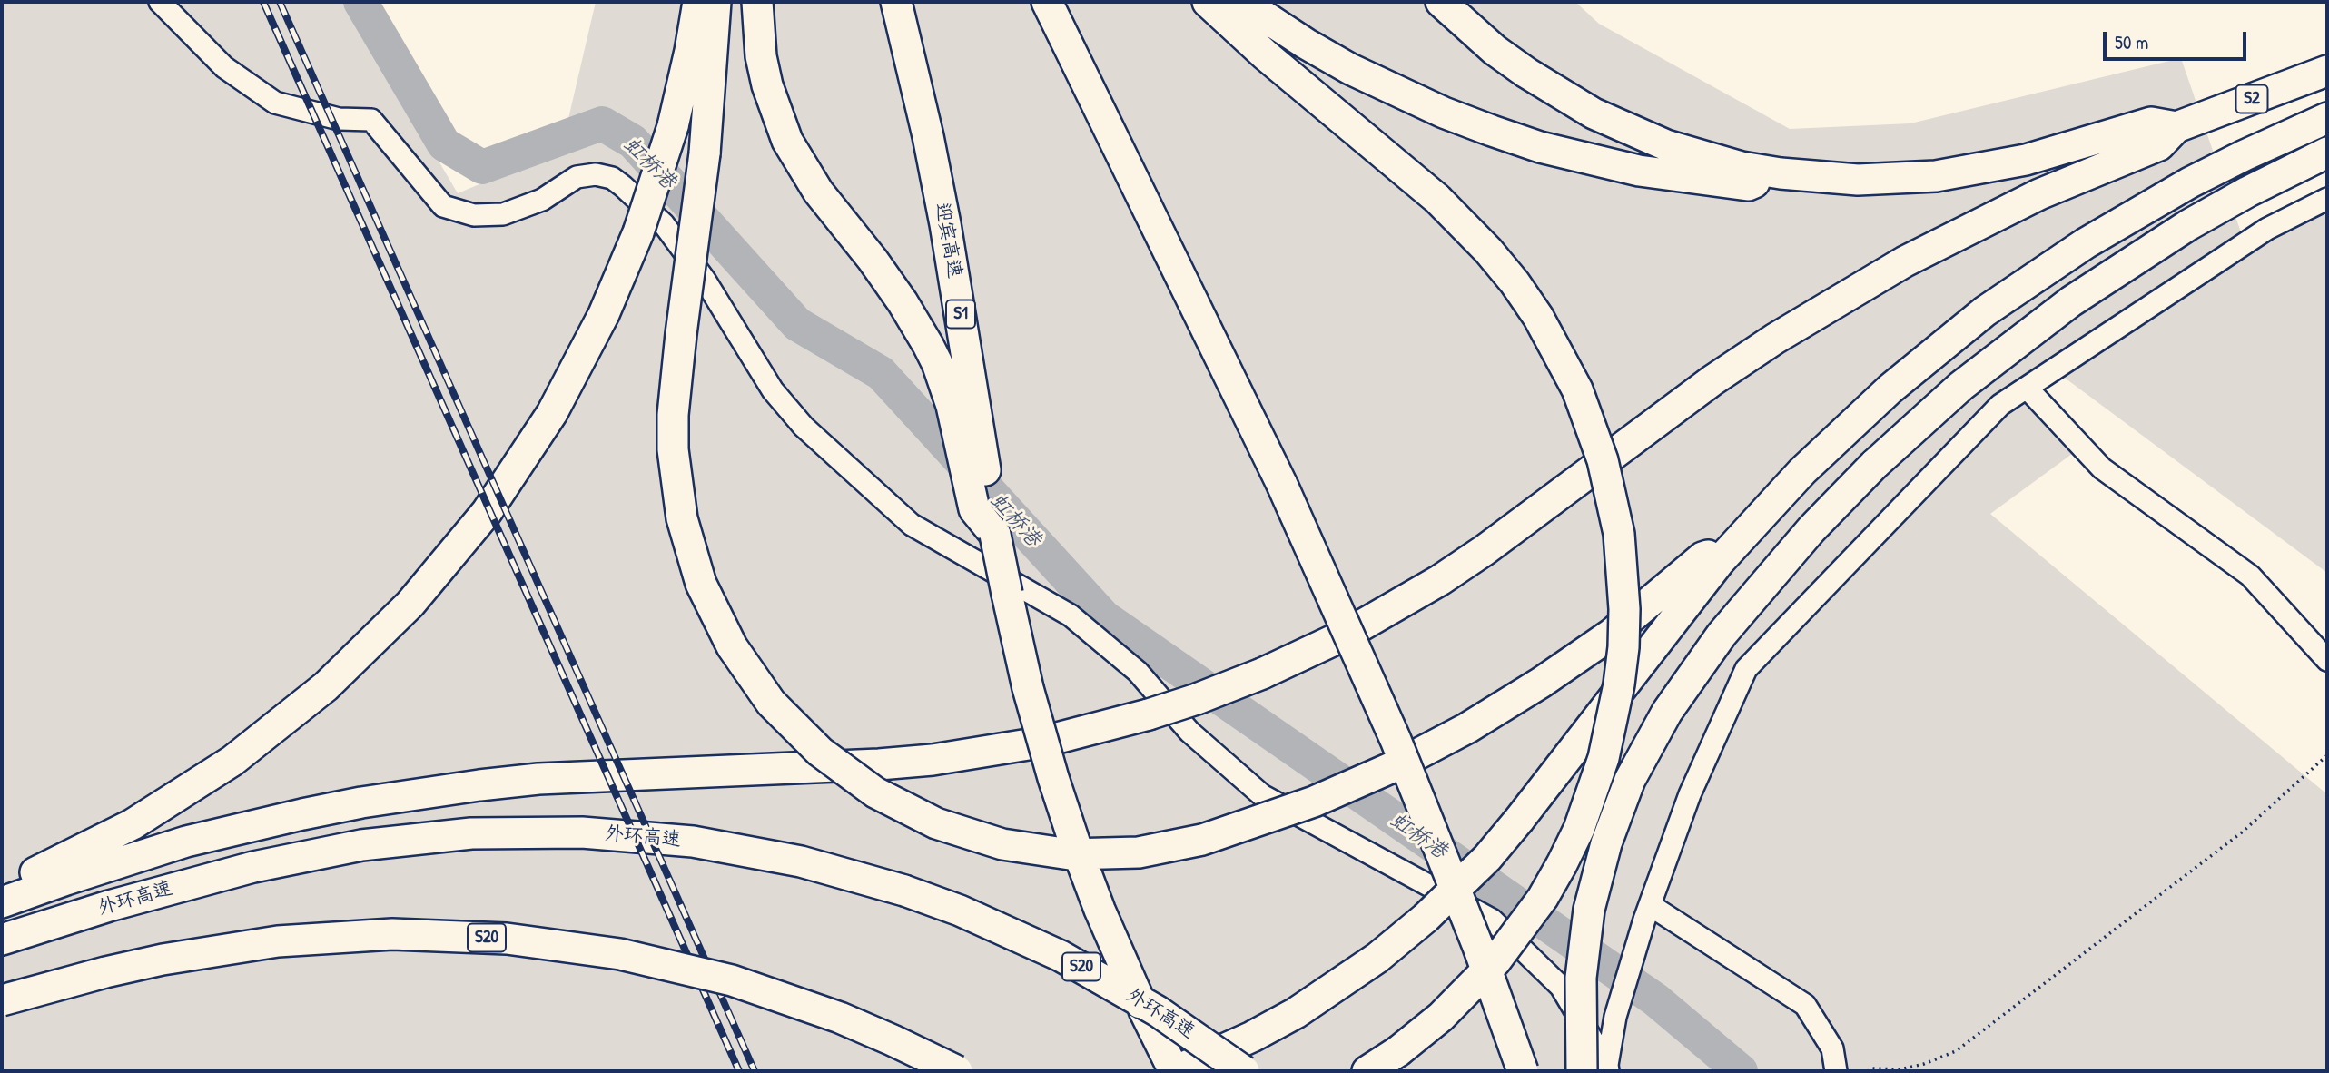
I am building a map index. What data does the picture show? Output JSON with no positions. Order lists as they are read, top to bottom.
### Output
{
  "streets": {
    "highway": [
      "S2",
      "迎宾高速",
      "S1",
      "外环高速",
      "S20"
    ]
  },
  "water": ["虹桥港"],
  "scale_bar": "50 m"
}
